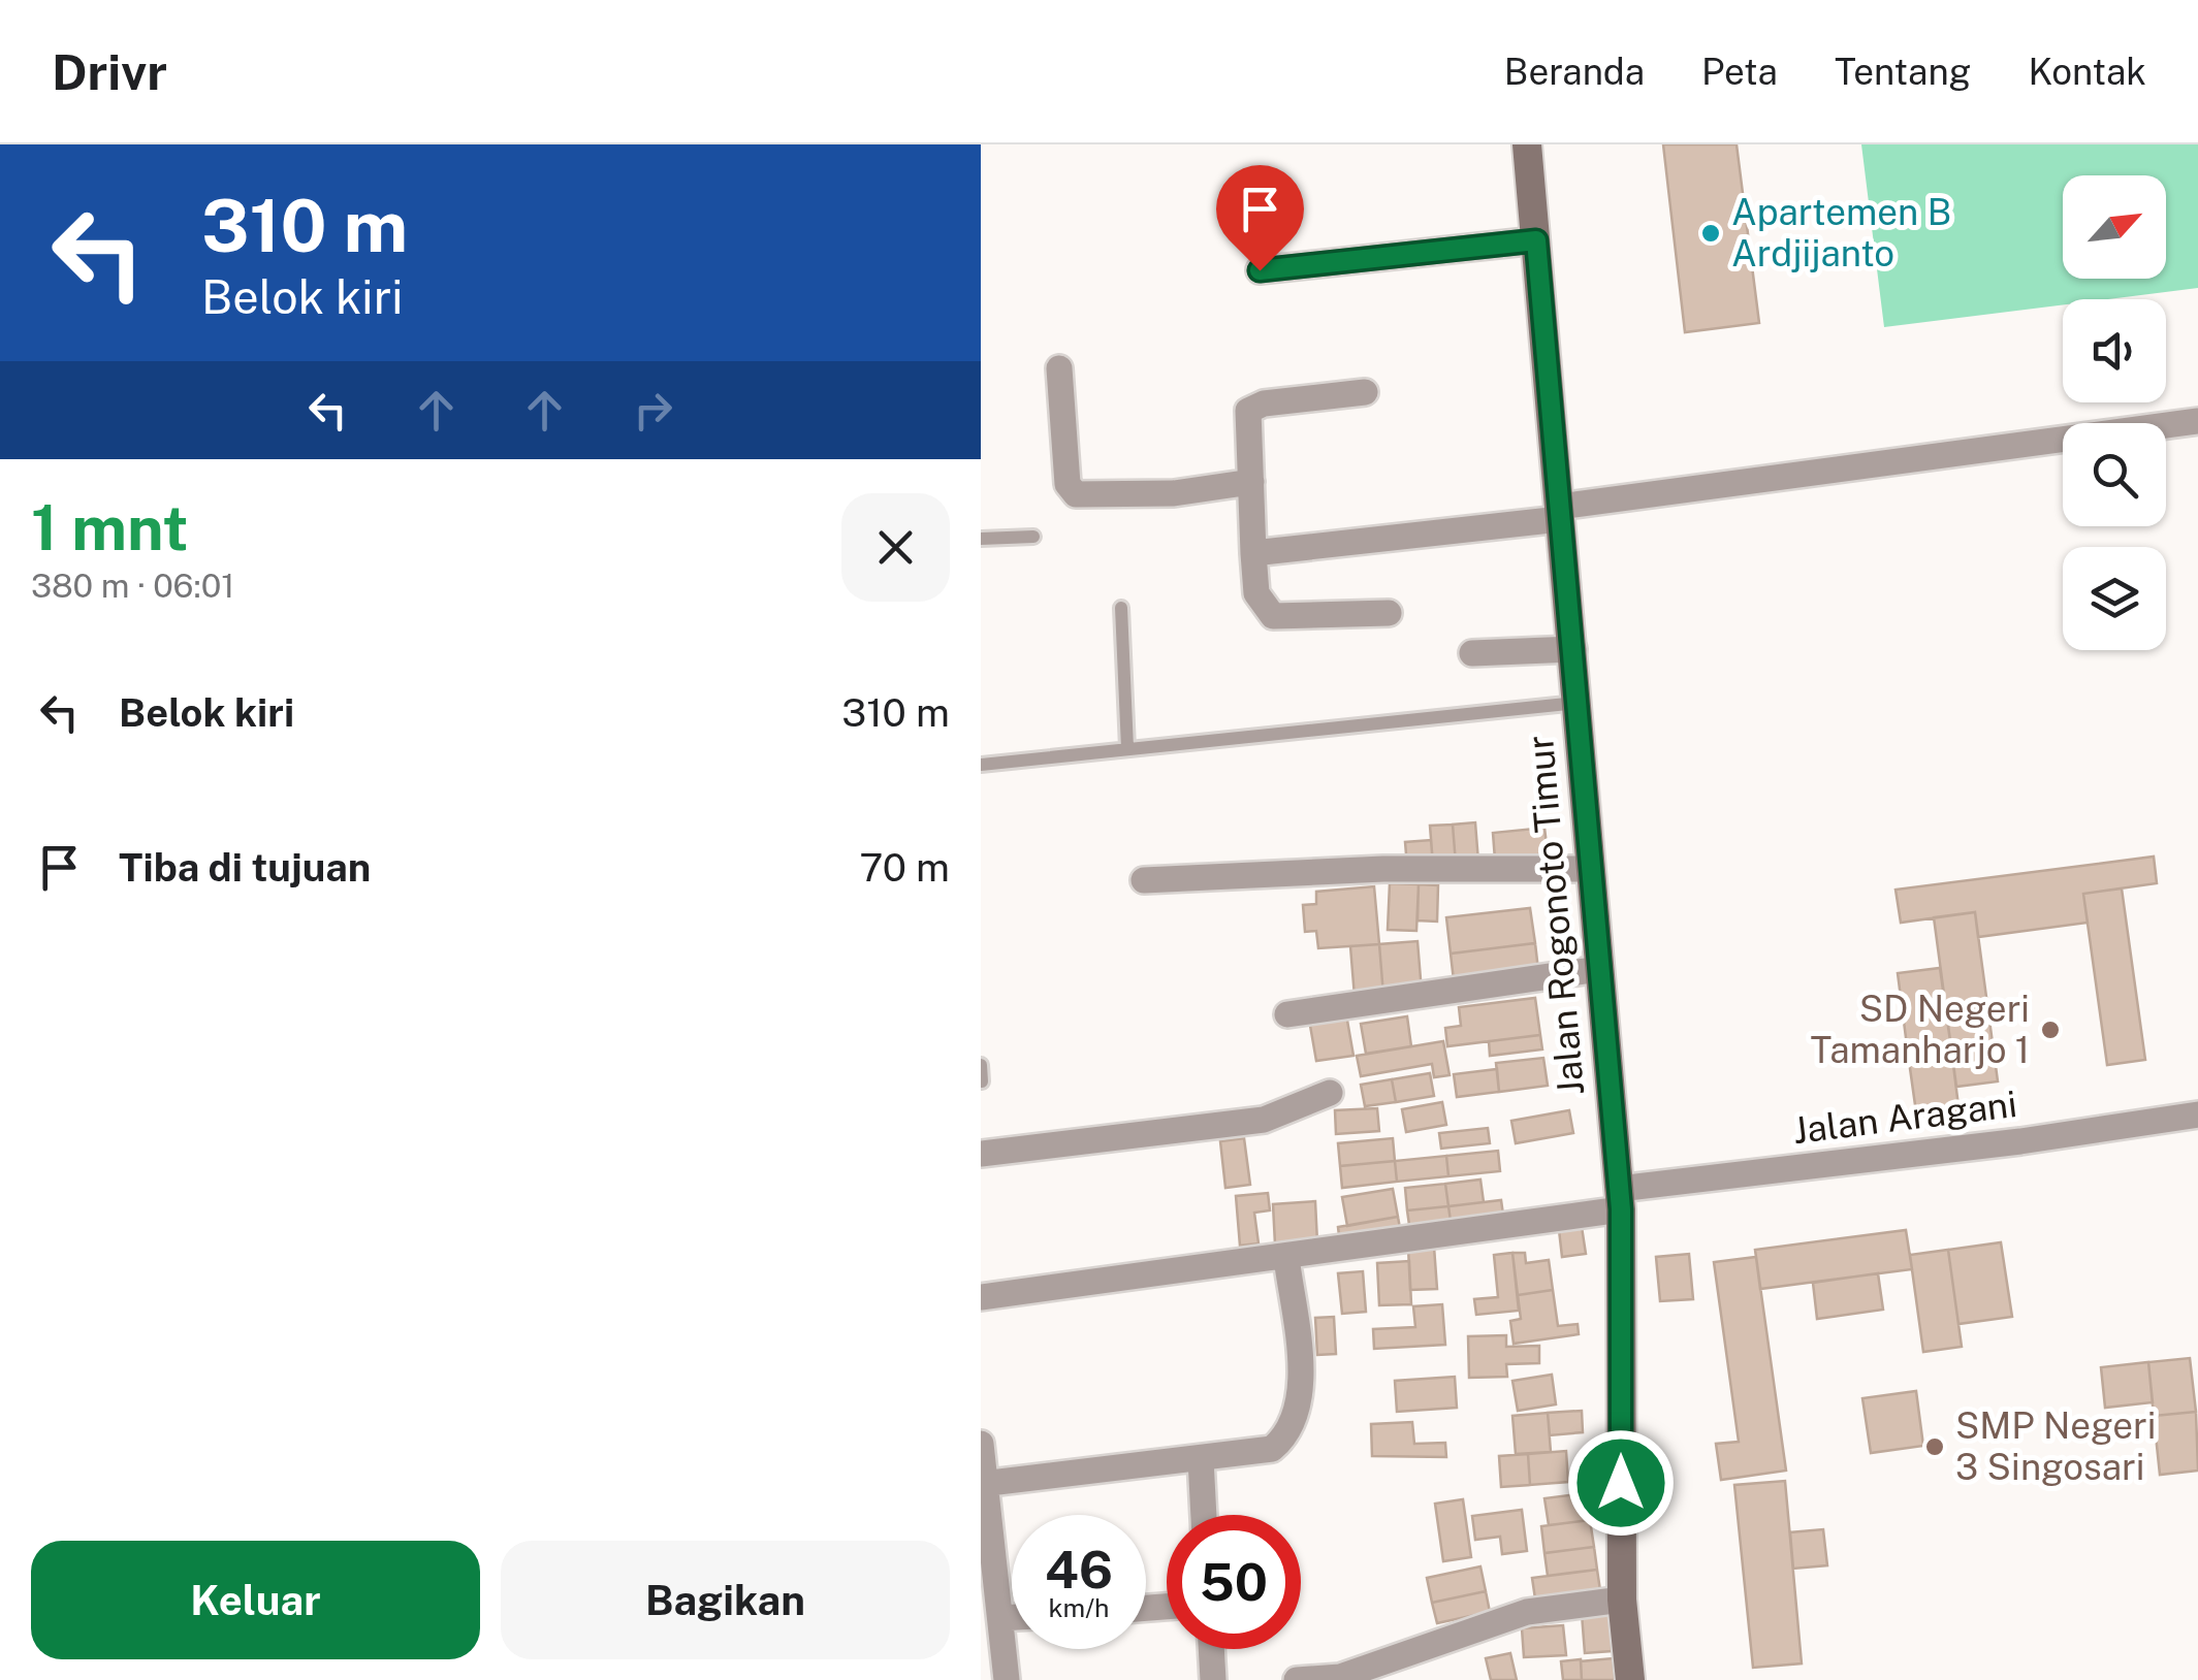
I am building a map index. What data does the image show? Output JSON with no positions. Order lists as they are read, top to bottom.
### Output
{
  "streets": {
    "main road": ["Jalan Rogonoto Timur"],
    "street": ["Jalan Aragani"]
  },
  "crossings": [
    ["Jalan Rogonoto Timur", "Jalan Aragani"]
  ],
  "places": ["Apartemen B Ardjijanto", "SD Negeri Tamanharjo 1", "SMP Negeri 3 Singosari"],
  "north": "top right",
  "page": {
    "header": "Drivr",
    "nav": [
      "Beranda",
      "Peta",
      "Tentang",
      "Kontak"
    ],
    "turn": ["310 m", "Belok kiri"],
    "heading": ["1 mnt", "380 m · 06:01"],
    "list": [
      {
        "name": "Belok kiri",
        "value": "310 m"
      },
      {
        "name": "Tiba di tujuan",
        "value": "70 m"
      }
    ],
    "speed": "46 km/h",
    "limit": "50",
    "buttons": ["Keluar", "Bagikan"]
  }
}
